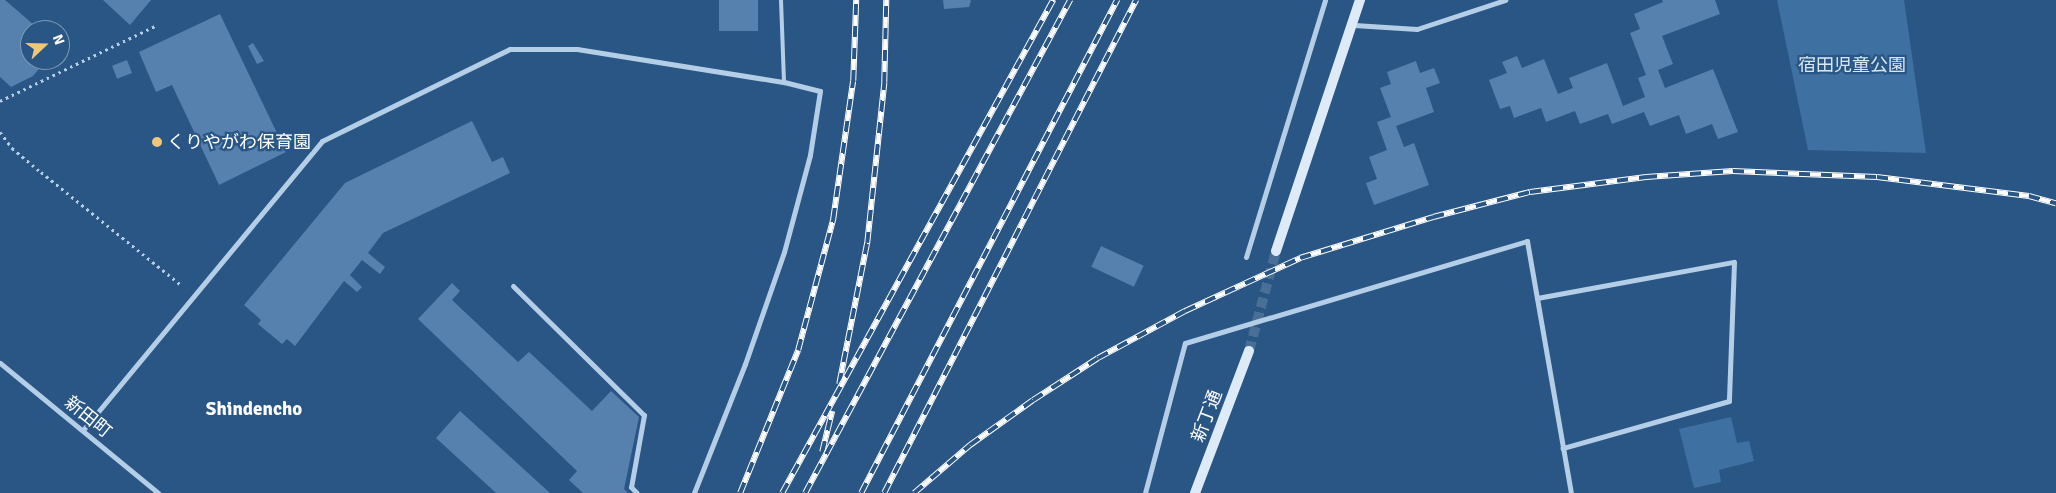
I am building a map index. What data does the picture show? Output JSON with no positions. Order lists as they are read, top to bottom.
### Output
{
  "streets": {
    "street": ["新丁通", "新田町"]
  },
  "districts": ["Shindencho"],
  "parks": ["宿田児童公園"],
  "places": ["くりやがわ保育園"],
  "north": "right"
}
